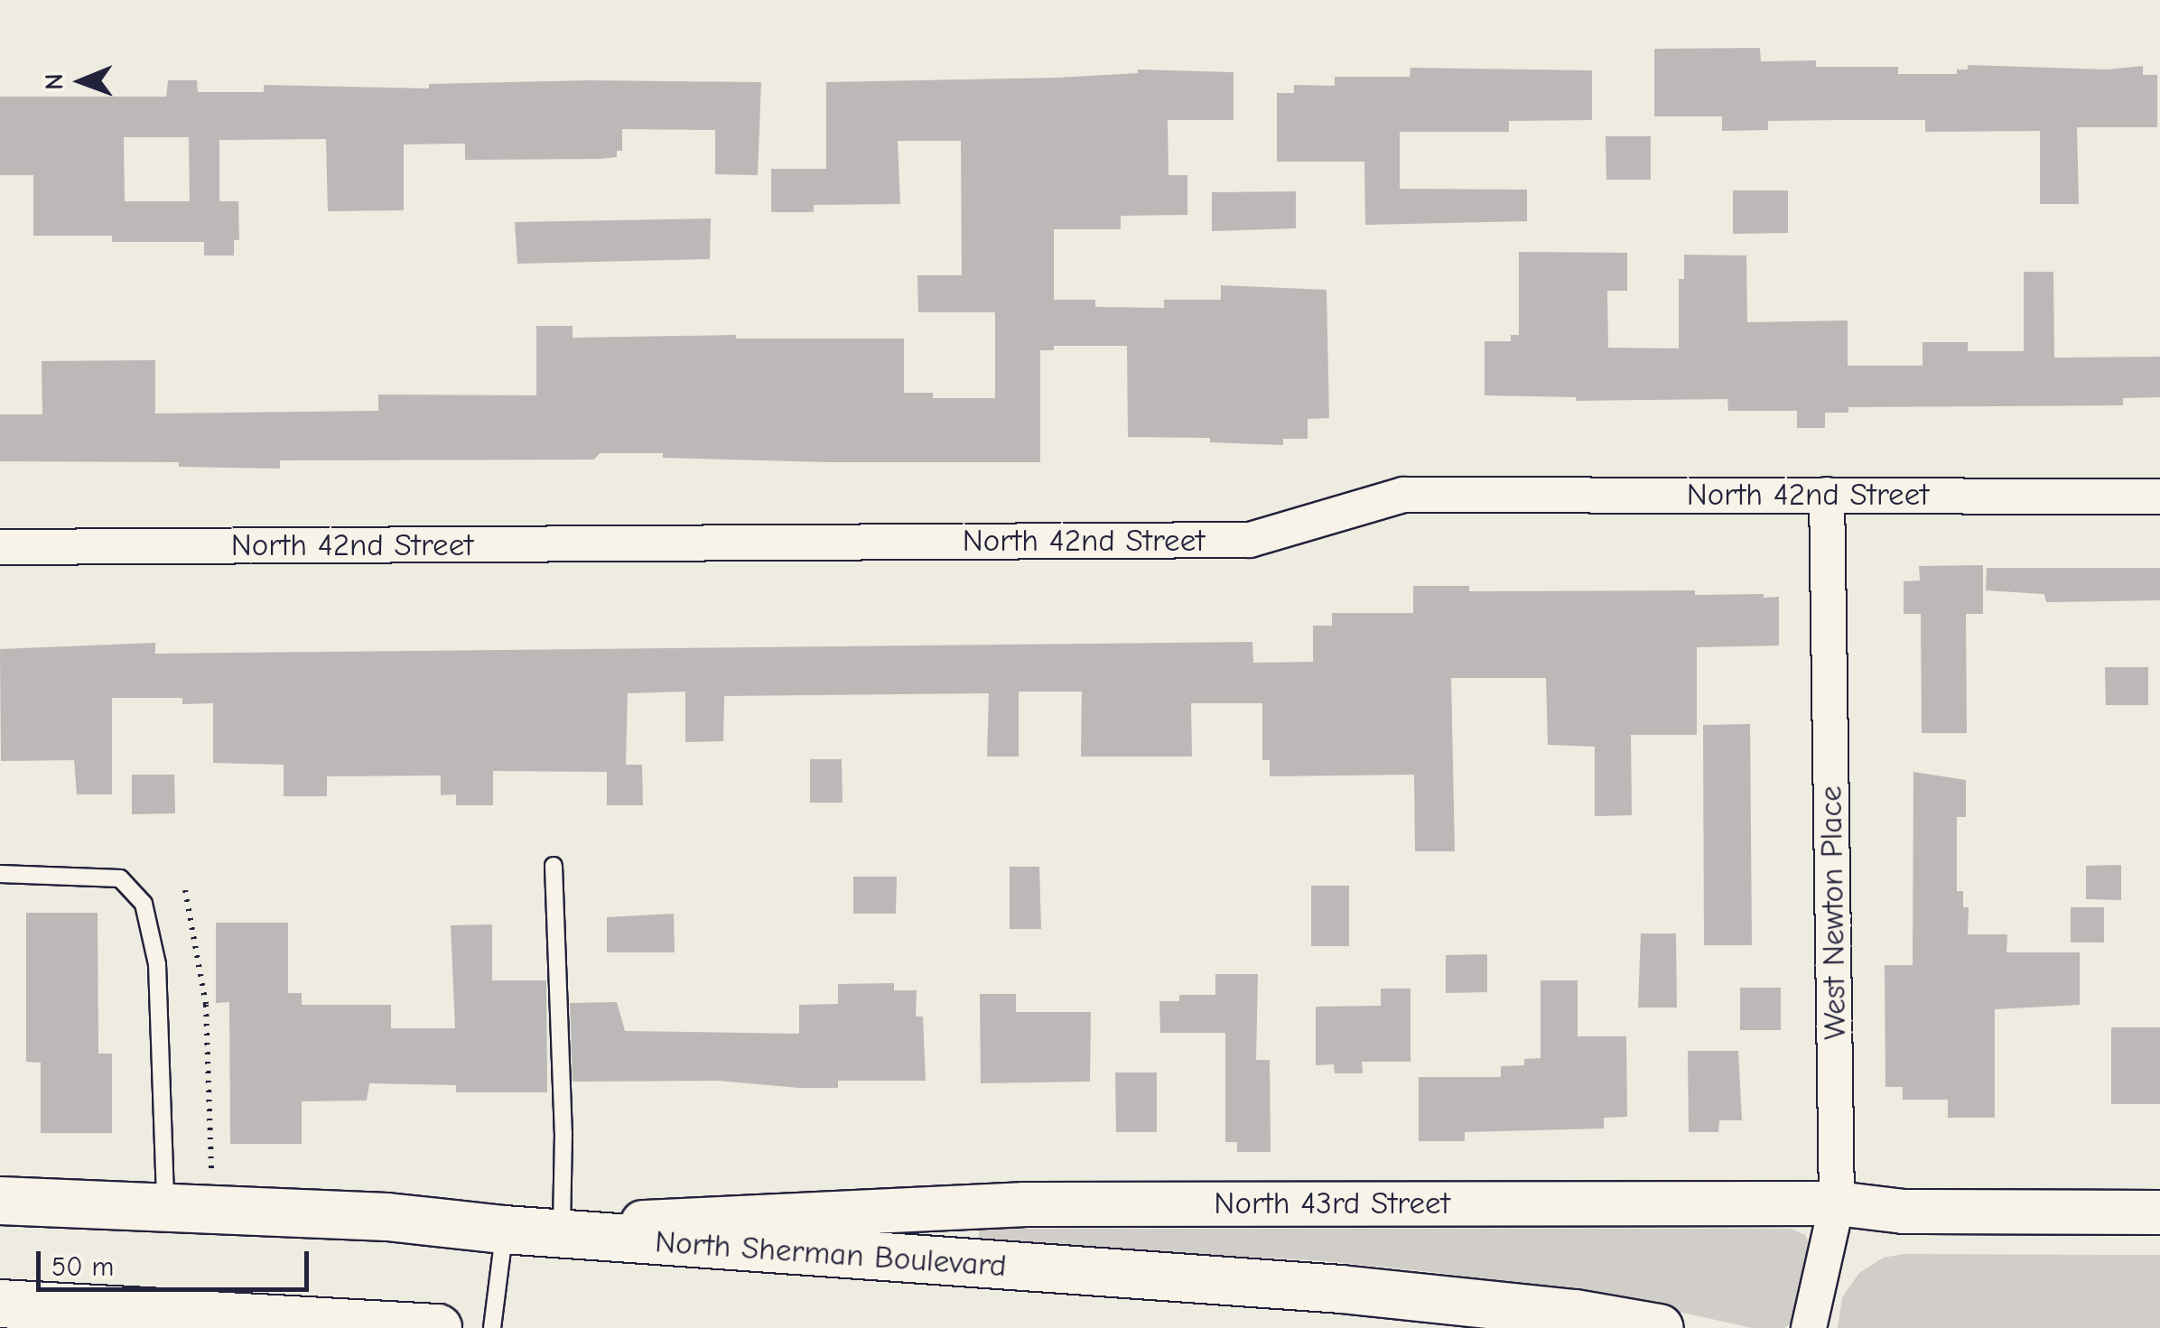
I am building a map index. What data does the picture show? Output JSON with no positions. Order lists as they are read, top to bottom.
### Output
{
  "streets": {
    "main road": ["North Sherman Boulevard"],
    "street": ["North 42nd Street", "West Newton Place", "North 43rd Street"]
  },
  "crossings": [
    ["North 42nd Street", "West Newton Place"],
    ["West Newton Place", "North 43rd Street"],
    ["North 43rd Street", "North Sherman Boulevard"]
  ],
  "scale_bar": "50 m",
  "north": "left"
}
